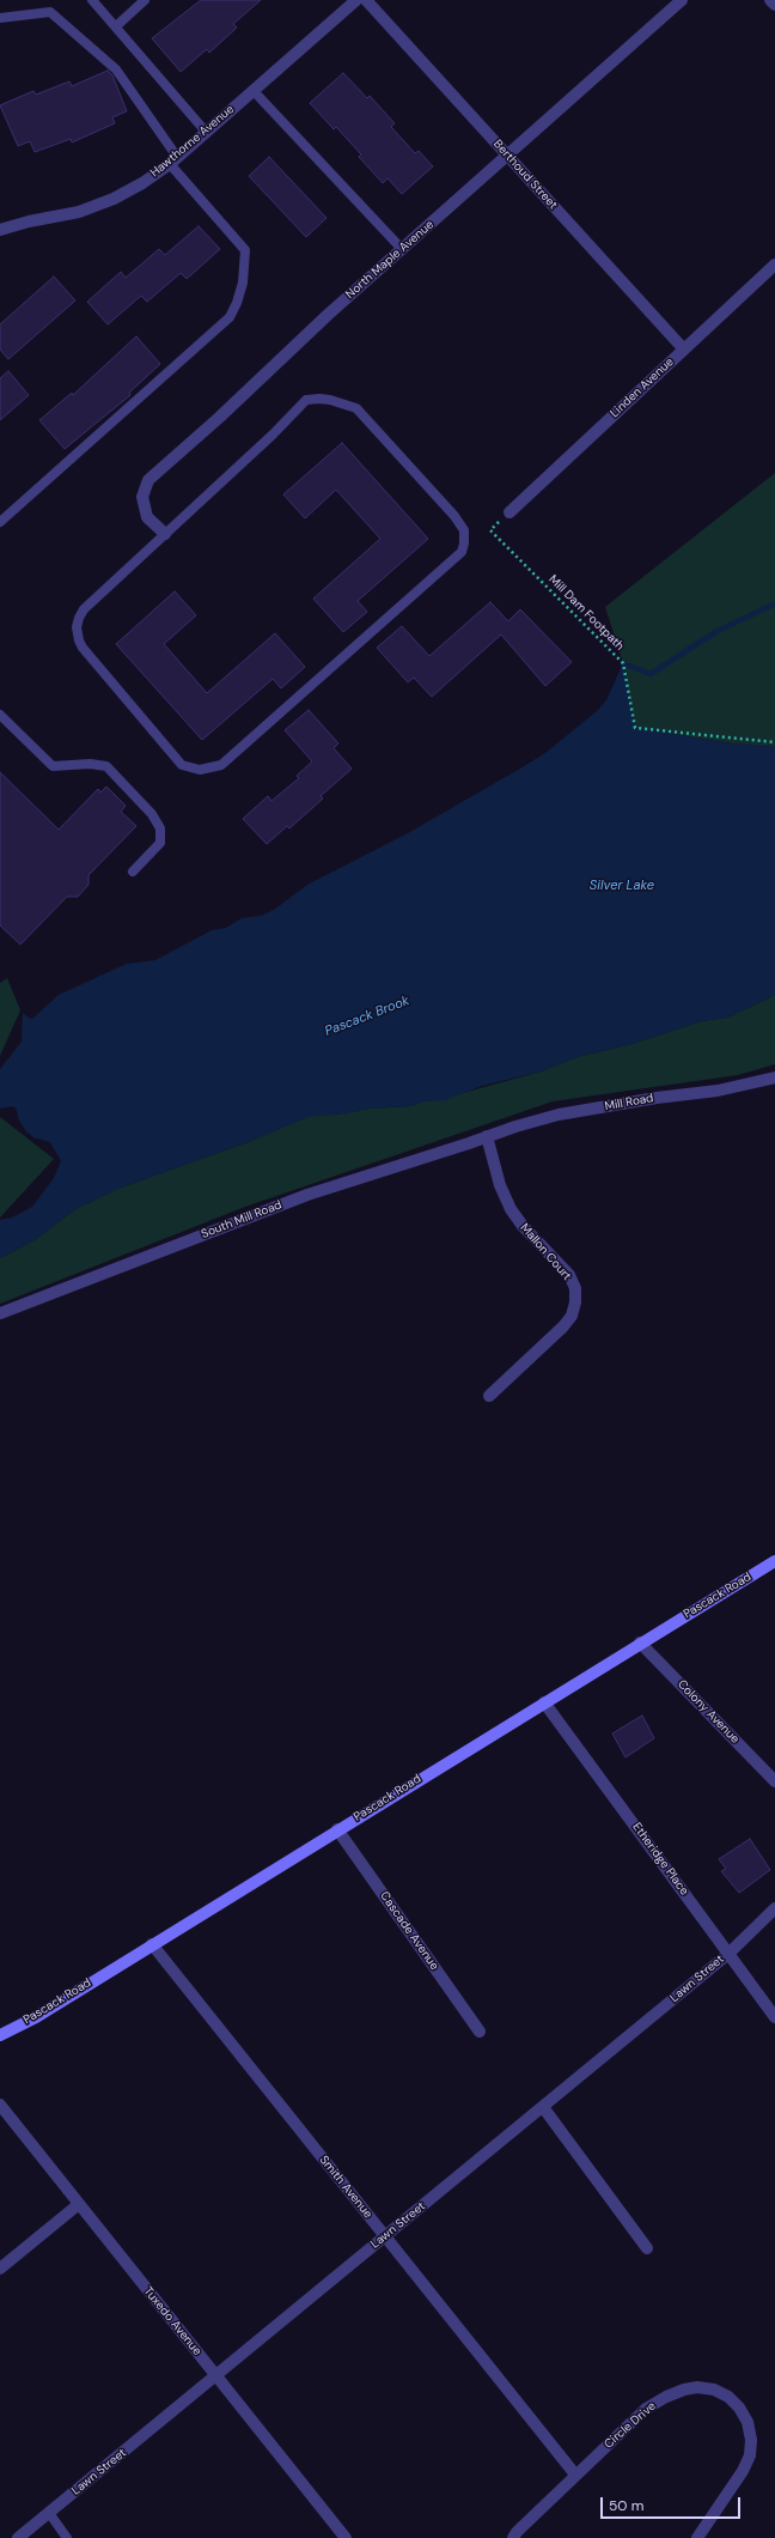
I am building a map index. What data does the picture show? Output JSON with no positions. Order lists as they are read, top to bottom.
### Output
{
  "streets": {
    "street": [
      "Hawthorne Avenue",
      "Berthoud Street",
      "North Maple Avenue",
      "Linden Avenue",
      "Mill Road",
      "South Mill Road",
      "Mallon Court",
      "Pascack Road",
      "Colony Avenue",
      "Etheridge Place",
      "Cascade Avenue",
      "Lawn Street",
      "Smith Avenue",
      "Tuxedo Avenue",
      "Circle Drive"
    ],
    "path": ["Mill Dam Footpath"]
  },
  "crossings": [
    ["Berthoud Street", "North Maple Avenue"],
    ["Berthoud Street", "Linden Avenue"],
    ["Linden Avenue", "Mill Dam Footpath"],
    ["Mill Road", "South Mill Road"],
    ["Mill Road", "Mallon Court"],
    ["South Mill Road", "Mallon Court"],
    ["Pascack Road", "Colony Avenue"],
    ["Pascack Road", "Etheridge Place"],
    ["Pascack Road", "Cascade Avenue"],
    ["Pascack Road", "Smith Avenue"],
    ["Etheridge Place", "Lawn Street"],
    ["Lawn Street", "Smith Avenue"],
    ["Lawn Street", "Tuxedo Avenue"],
    ["Smith Avenue", "Circle Drive"]
  ],
  "water": ["Silver Lake", "Pascack Brook"],
  "scale_bar": "50 m"
}
